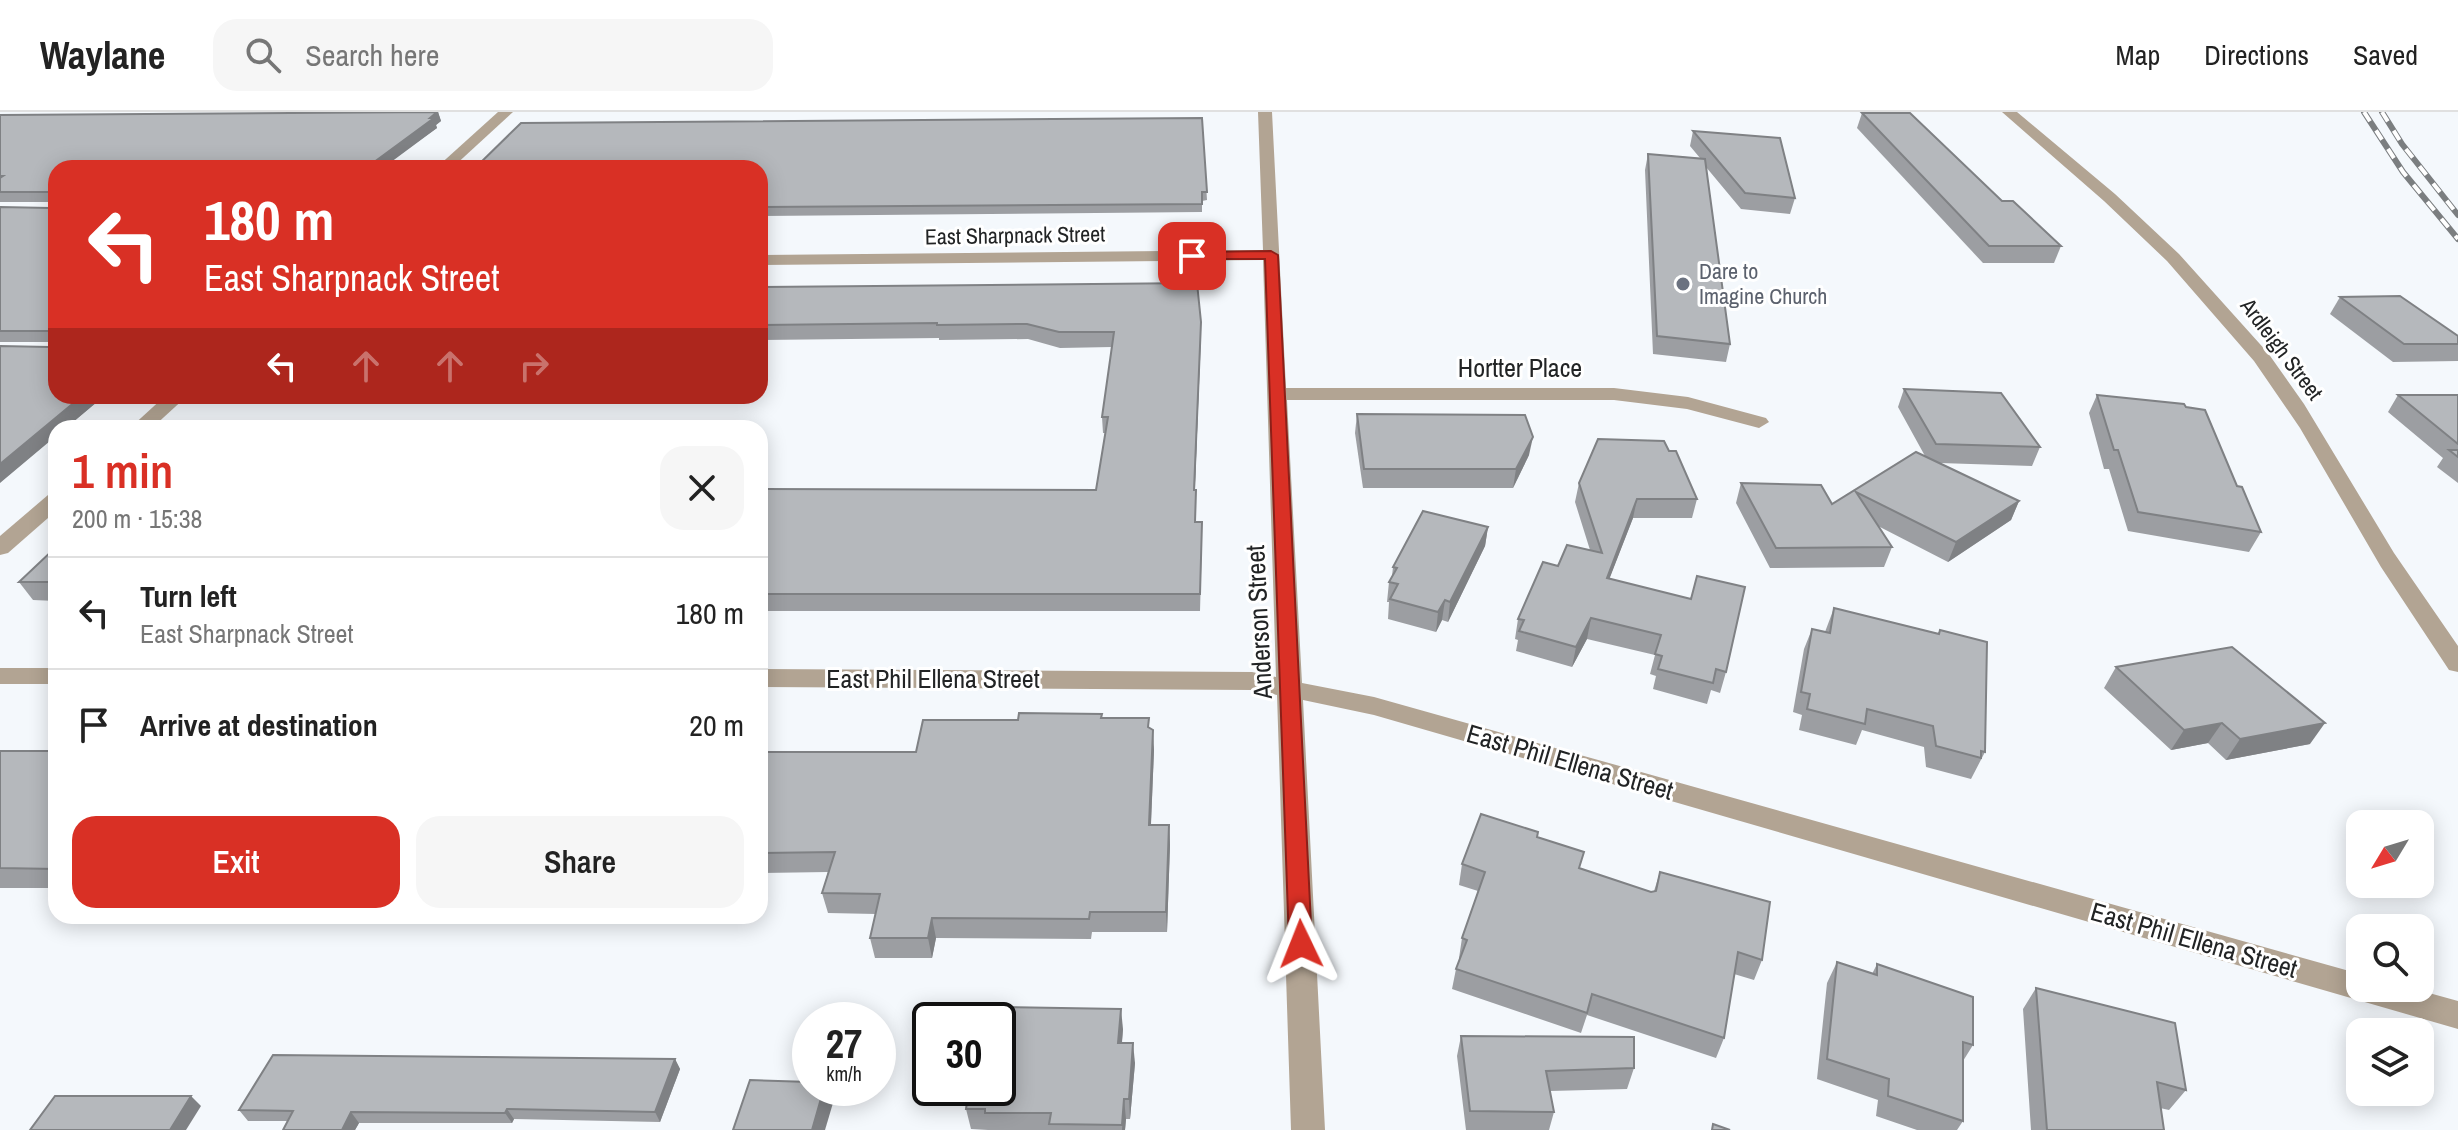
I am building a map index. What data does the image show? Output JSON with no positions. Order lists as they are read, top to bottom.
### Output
{
  "streets": {
    "street": [
      "East Sharpnack Street",
      "Ardleigh Street",
      "Hortter Place",
      "Anderson Street",
      "East Phil Ellena Street"
    ]
  },
  "crossings": [
    ["East Sharpnack Street", "Anderson Street"],
    ["Hortter Place", "Anderson Street"],
    ["Anderson Street", "East Phil Ellena Street"]
  ],
  "places": ["Dare to Imagine Church"],
  "north": "bottom left",
  "page": {
    "header": "Waylane",
    "search": "Search here",
    "nav": ["Map", "Directions", "Saved"],
    "turn": ["180 m", "East Sharpnack Street"],
    "heading": ["1 min", "200 m · 15:38"],
    "list": [
      {
        "name": "Turn left",
        "note": "East Sharpnack Street",
        "value": "180 m"
      },
      {
        "name": "Arrive at destination",
        "value": "20 m"
      }
    ],
    "buttons": ["Exit", "Share"],
    "speed": "27 km/h",
    "limit": "30"
  }
}
